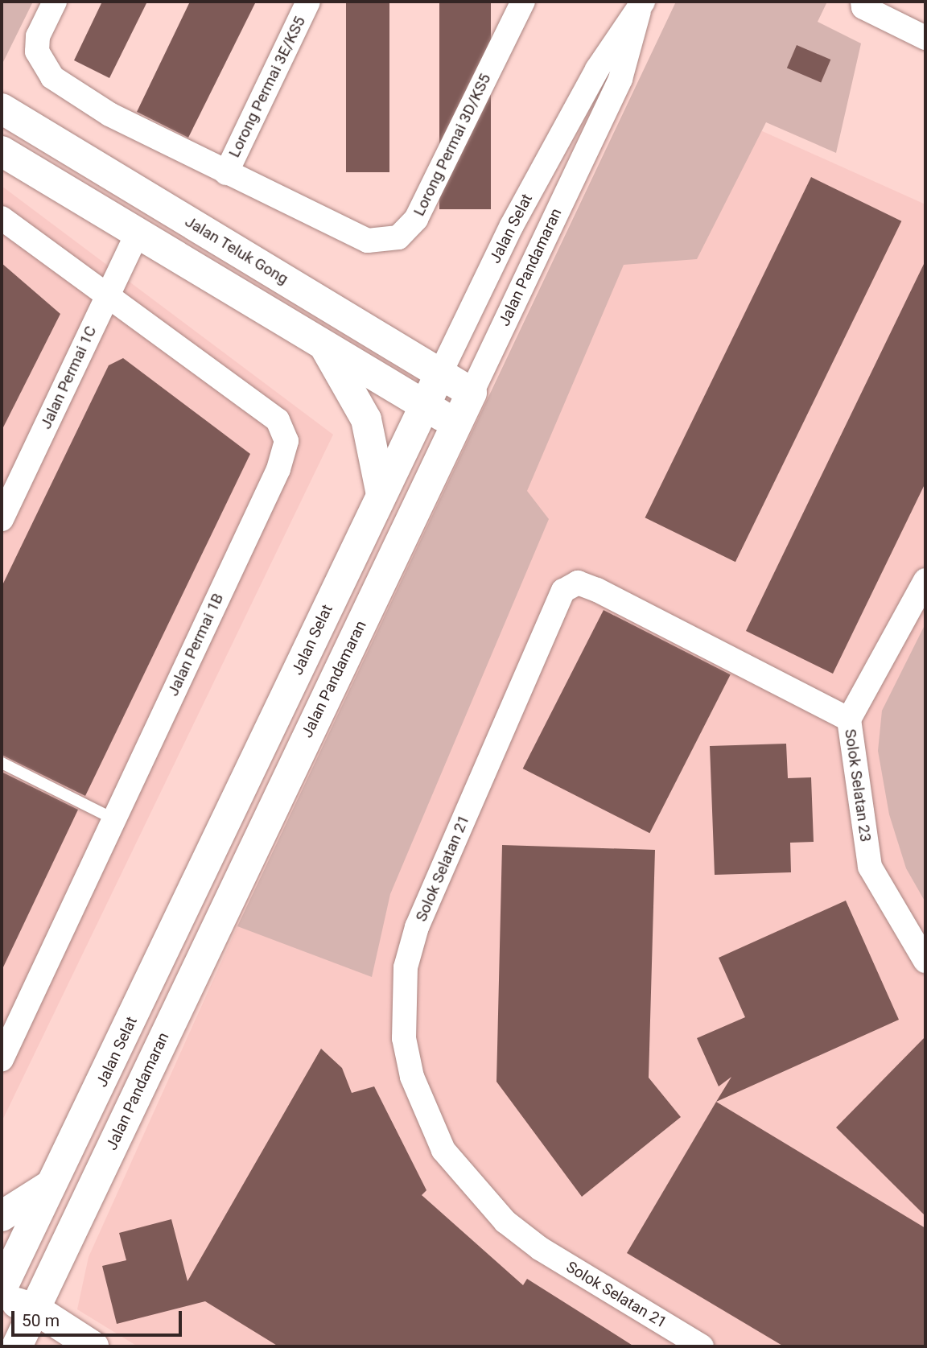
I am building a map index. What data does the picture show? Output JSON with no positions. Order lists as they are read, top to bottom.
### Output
{
  "streets": {
    "main road": ["Jalan Selat", "Jalan Teluk Gong", "Jalan Pandamaran"],
    "street": [
      "Lorong Permai 3E/KS5",
      "Lorong Permai 3D/KS5",
      "Jalan Permai 1C",
      "Jalan Permai 1B",
      "Solok Selatan 23",
      "Solok Selatan 21"
    ]
  },
  "crossings": [
    ["Lorong Permai 3E/KS5", "Lorong Permai 3D/KS5"],
    ["Jalan Selat", "Jalan Teluk Gong"],
    ["Jalan Selat", "Jalan Pandamaran"],
    ["Jalan Teluk Gong", "Jalan Pandamaran"],
    ["Jalan Permai 1C", "Jalan Permai 1B"],
    ["Solok Selatan 23", "Solok Selatan 21"]
  ],
  "scale_bar": "50 m"
}
